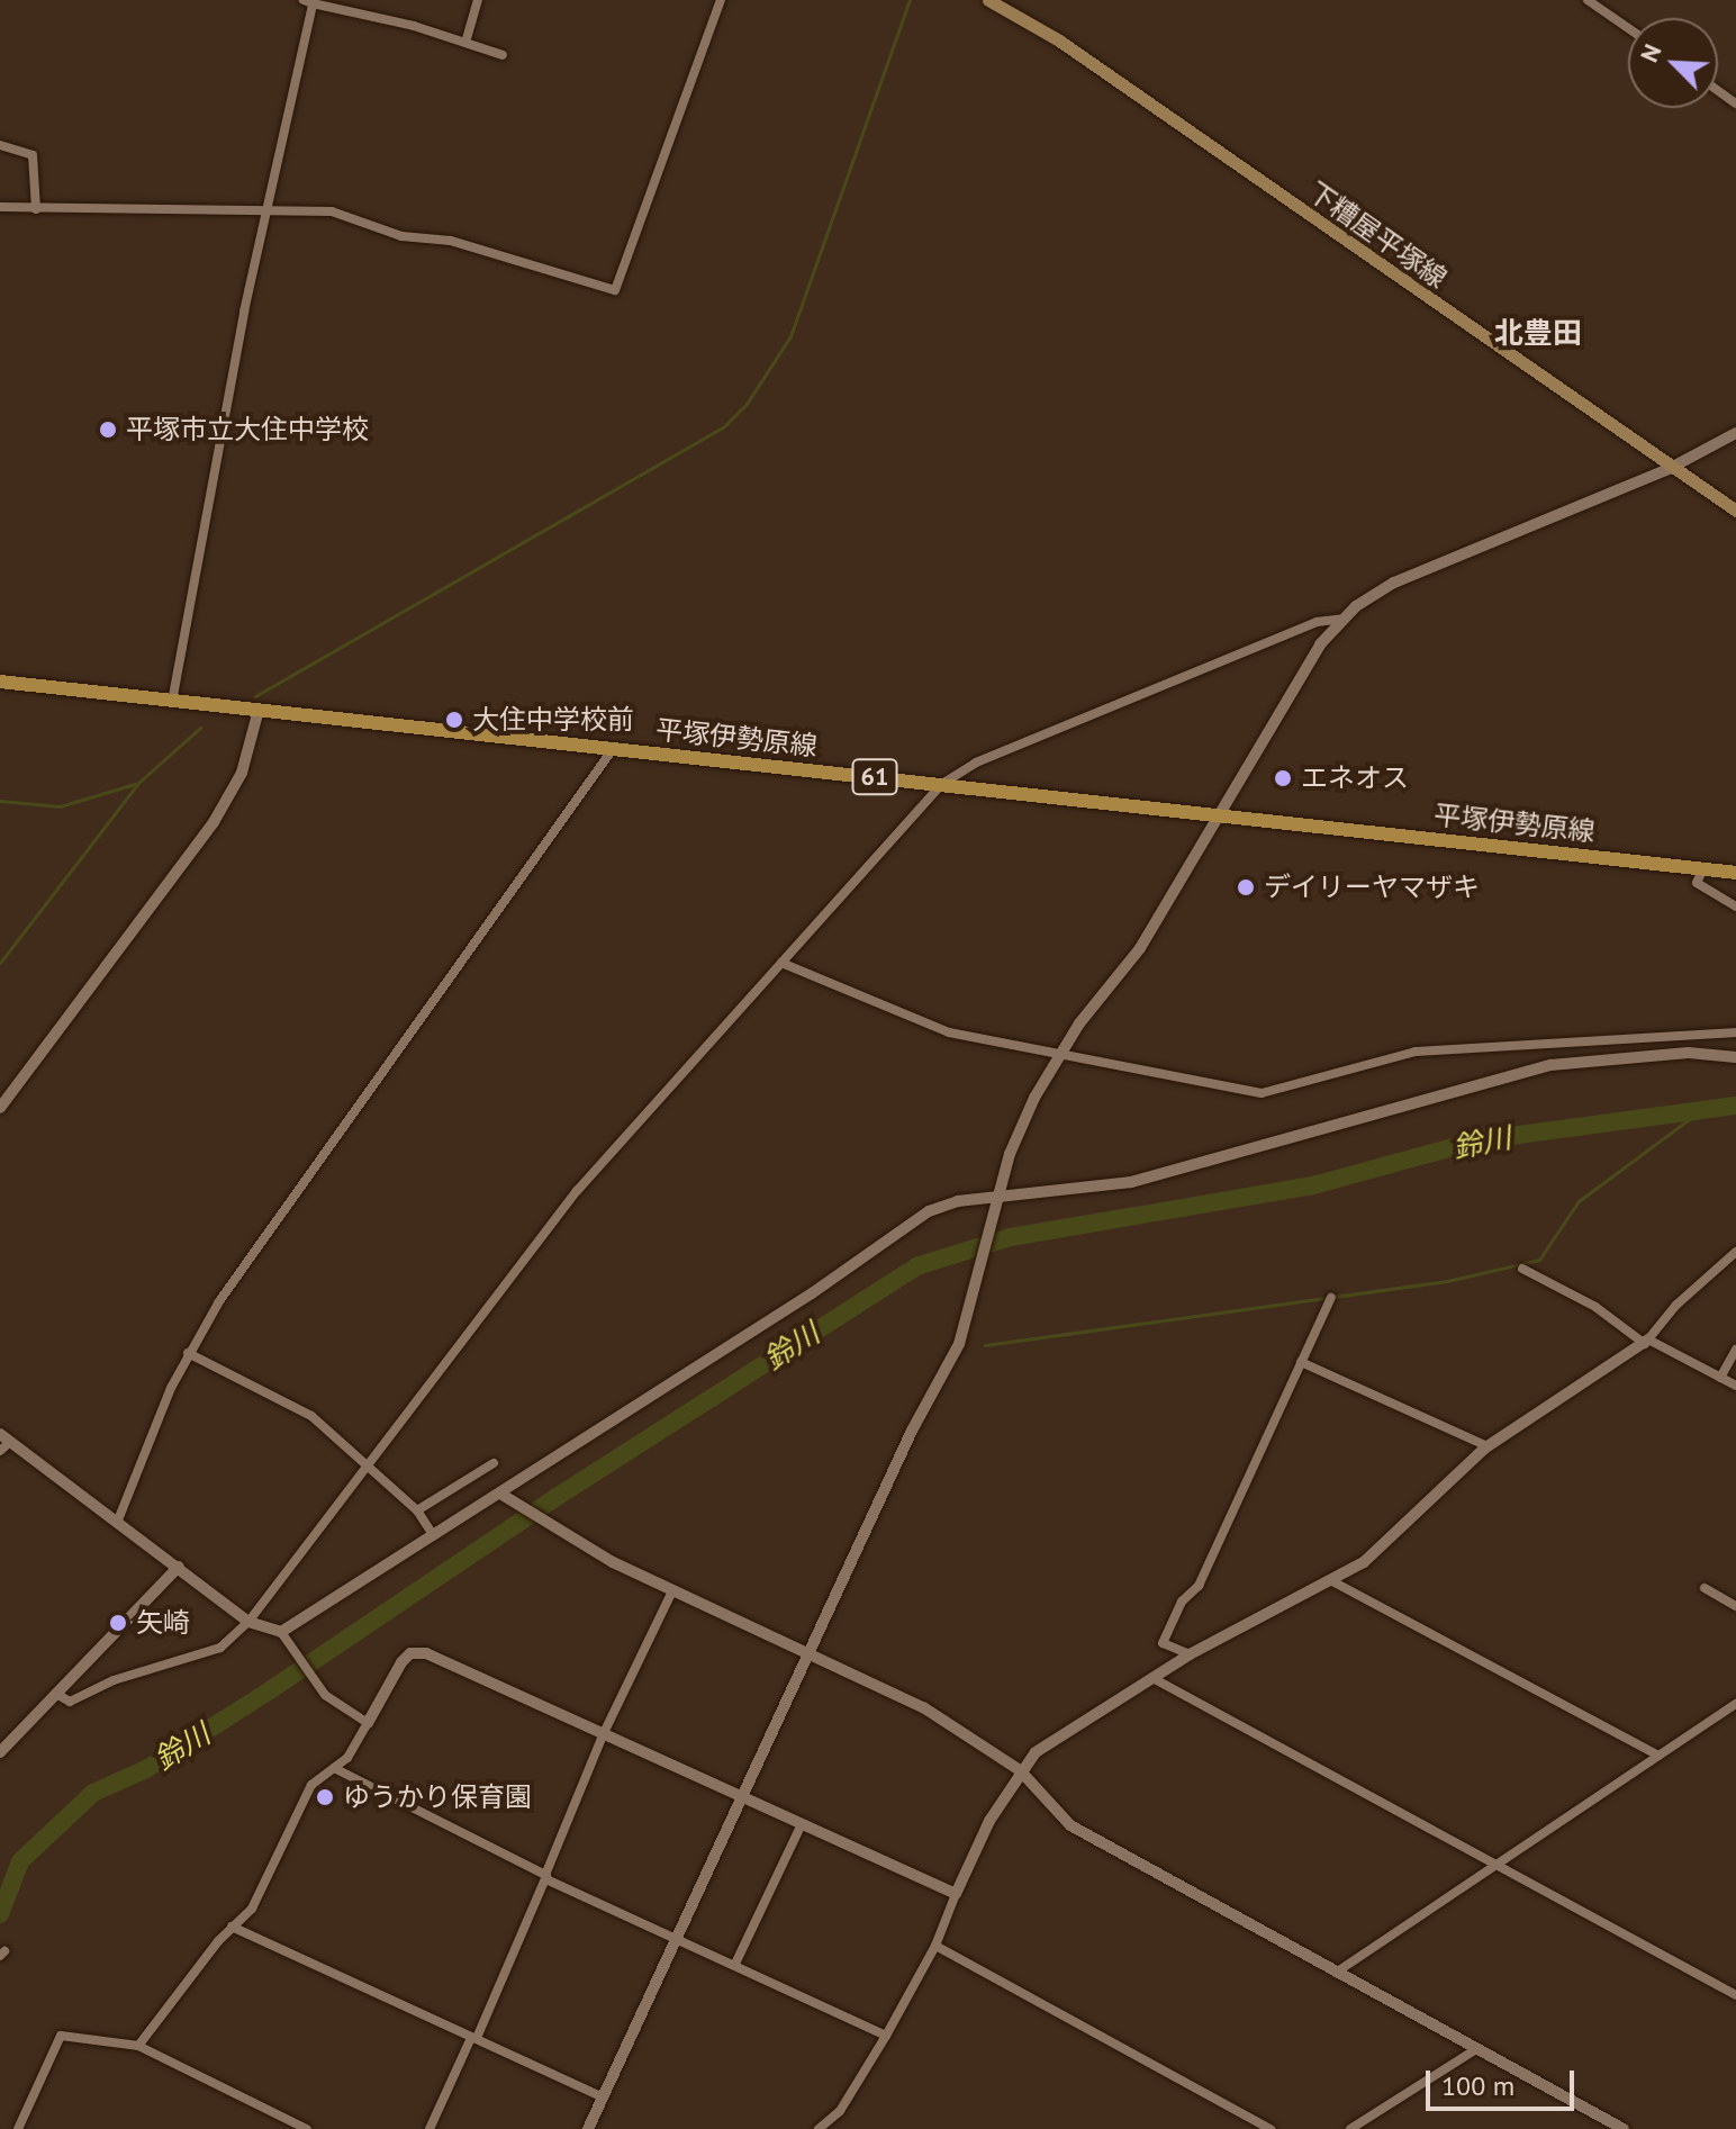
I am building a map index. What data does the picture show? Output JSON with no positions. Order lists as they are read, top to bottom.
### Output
{
  "streets": {
    "main road": ["下糟屋平塚線", "平塚伊勢原線", "61"]
  },
  "districts": ["北豊田"],
  "water": ["鈴川"],
  "places": [
    "平塚市立大住中学校",
    "大住中学校前",
    "エネオス",
    "デイリーヤマザキ",
    "矢崎",
    "ゆうかり保育園"
  ],
  "scale_bar": "100 m",
  "north": "top left"
}
